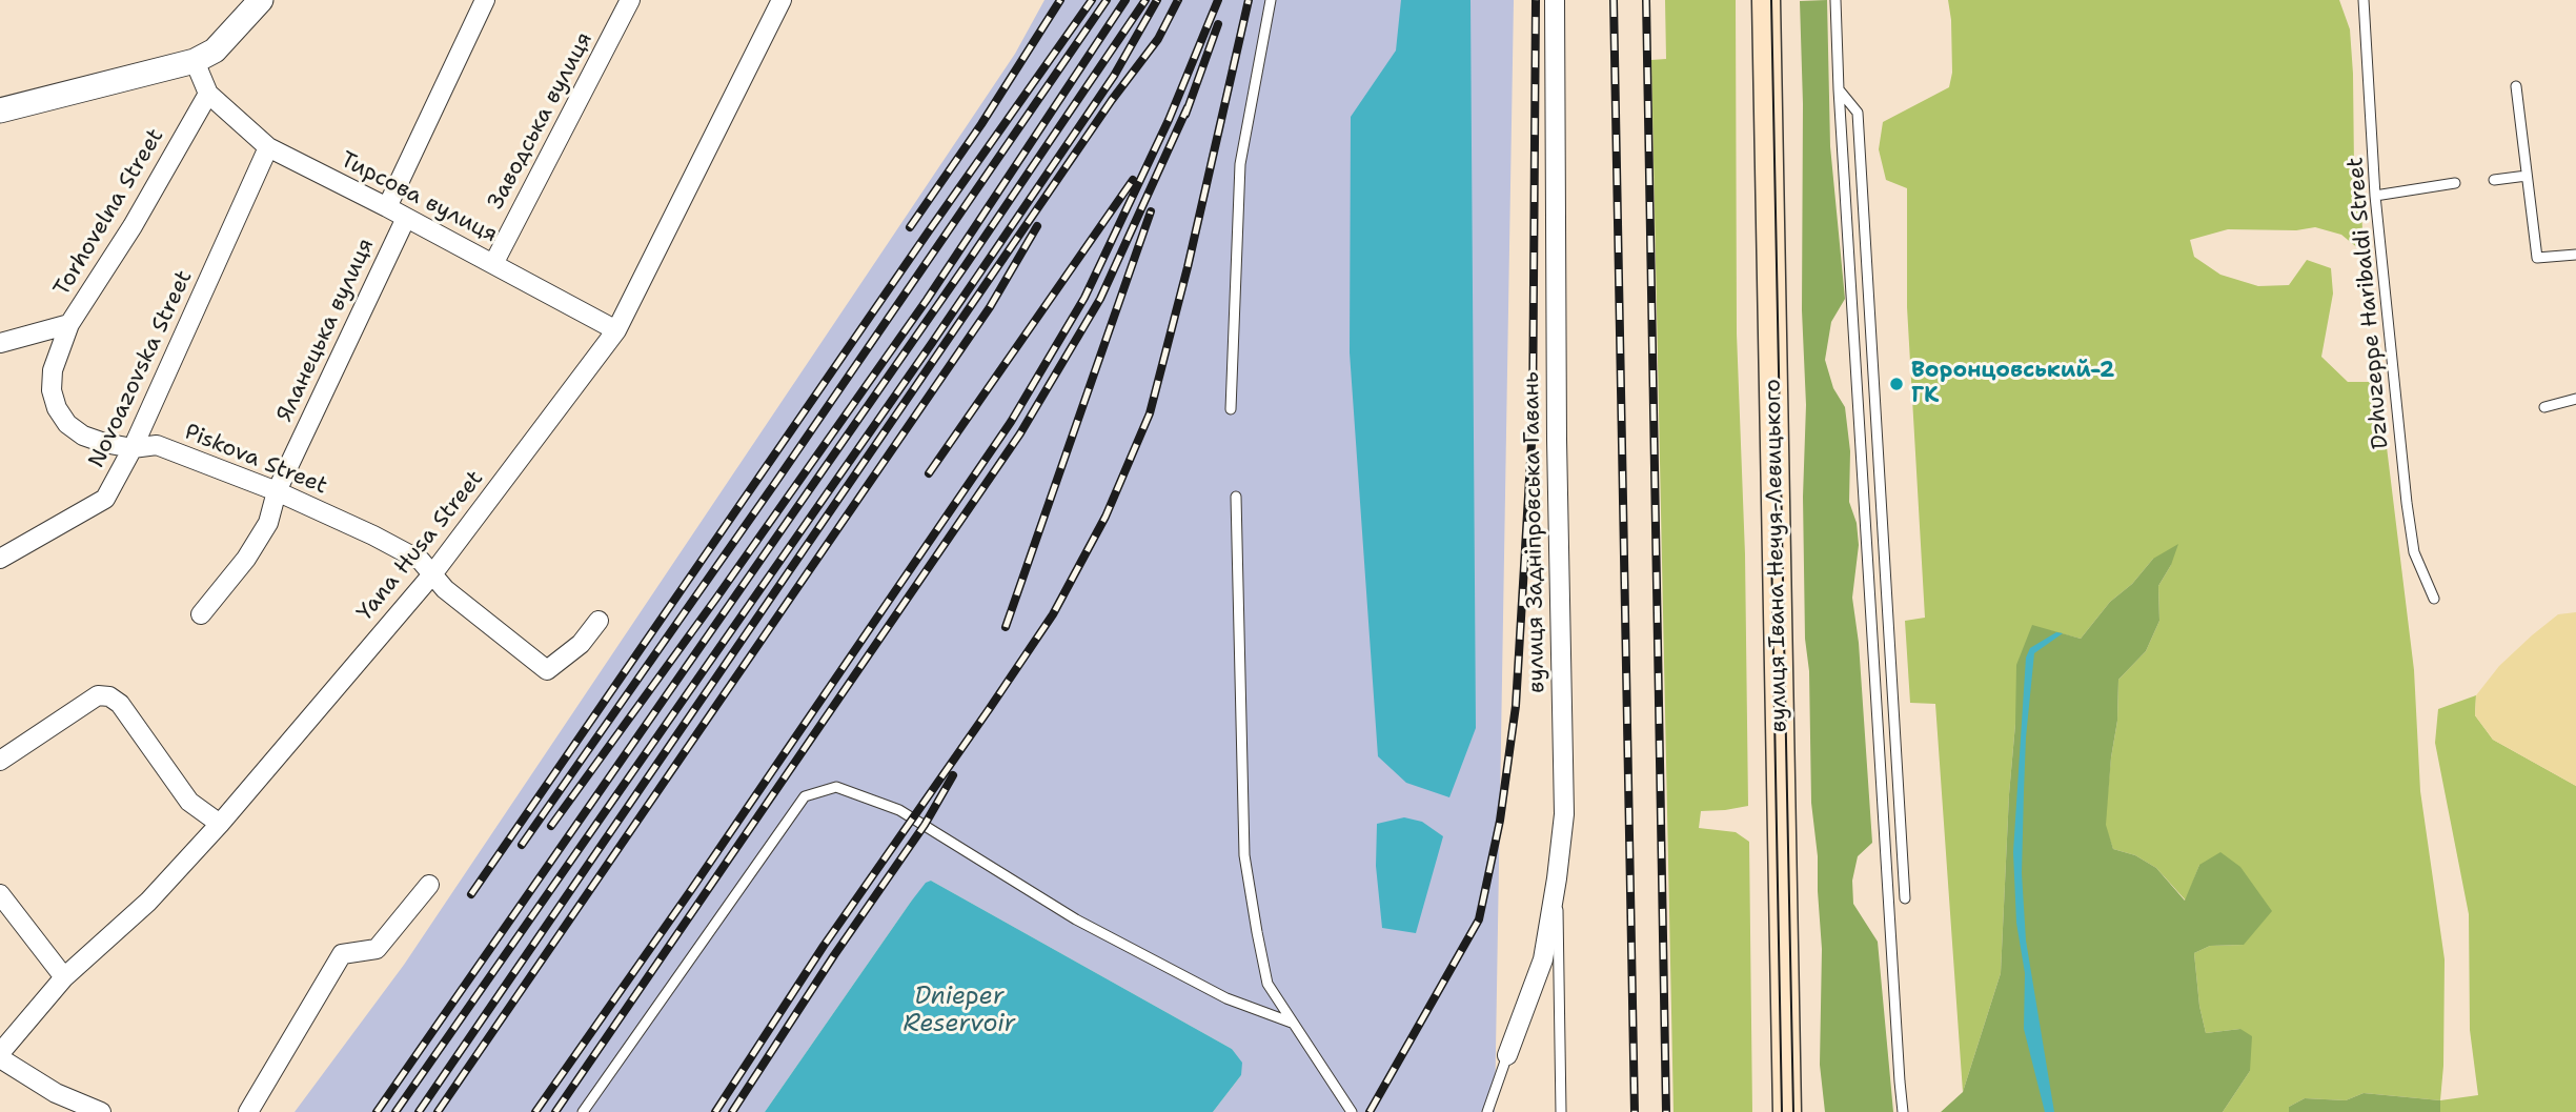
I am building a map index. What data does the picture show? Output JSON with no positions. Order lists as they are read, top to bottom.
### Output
{
  "streets": {
    "main road": ["вулиця Івана Нечуя-Левицького"],
    "street": [
      "Заводська вулиця",
      "Тирсова вулиця",
      "Torhovelna Street",
      "Яланецька вулиця",
      "Novoazovska Street",
      "Piskova Street",
      "вулиця Задніпровська Гавань",
      "Yana Husa Street"
    ],
    "lane": ["Dzhuzeppe Haribaldi Street"]
  },
  "crossings": [
    ["Заводська вулиця", "Тирсова вулиця"],
    ["Тирсова вулиця", "Torhovelna Street"],
    ["Тирсова вулиця", "Яланецька вулиця"],
    ["Тирсова вулиця", "Novoazovska Street"],
    ["Тирсова вулиця", "Yana Husa Street"],
    ["Torhovelna Street", "Piskova Street"],
    ["Яланецька вулиця", "Piskova Street"],
    ["Novoazovska Street", "Piskova Street"],
    ["Piskova Street", "Yana Husa Street"]
  ],
  "water": ["Dnieper Reservoir"],
  "places": ["Воронцовський-2 ГК"]
}
